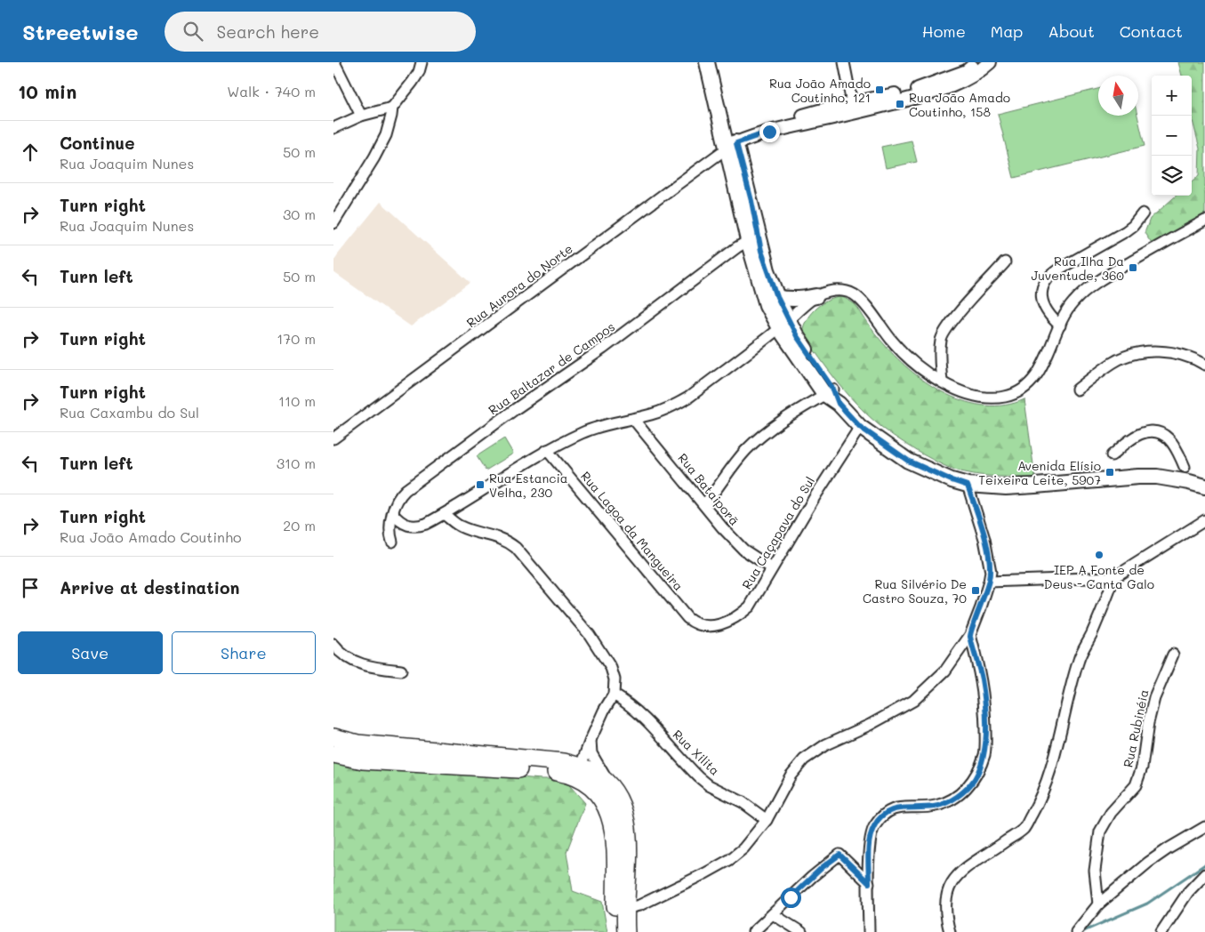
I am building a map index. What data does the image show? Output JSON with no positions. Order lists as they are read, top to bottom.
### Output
{
  "streets": {
    "street": [
      "Rua Aurora do Norte",
      "Rua Baltazar de Campos",
      "Rua Bataiporã",
      "Rua Lagoa da Mangueira",
      "Rua Caçapava do Sul",
      "Rua Rubinéia",
      "Rua Xilita"
    ]
  },
  "crossings": [
    ["Rua Bataiporã", "Rua Caçapava do Sul"],
    ["Rua Lagoa da Mangueira", "Rua Caçapava do Sul"]
  ],
  "places": {
    "transit": [
      "Rua João Amado Coutinho, 121",
      "Rua João Amado Coutinho, 158",
      "Rua Ilha Da Juventude, 360",
      "Avenida Elísio Teixeira Leite, 5907",
      "Rua Estancia Velha, 230",
      "Rua Silvério De Castro Souza, 70"
    ],
    "other": ["IEP A Fonte de Deus - Canta Galo"]
  },
  "north": "top",
  "page": {
    "header": "Streetwise",
    "search": "Search here",
    "nav": [
      "Home",
      "Map",
      "About",
      "Contact"
    ],
    "heading": ["10 min", "Walk · 740 m"],
    "map_buttons": ["+", "−"],
    "list": [
      ["Continue", "Rua Joaquim Nunes", "50 m"],
      ["Turn right", "Rua Joaquim Nunes", "30 m"],
      ["Turn left", "50 m"],
      ["Turn right", "170 m"],
      ["Turn right", "Rua Caxambu do Sul", "110 m"],
      ["Turn left", "310 m"],
      ["Turn right", "Rua João Amado Coutinho", "20 m"],
      "Arrive at destination"
    ],
    "buttons": ["Save", "Share"]
  }
}
